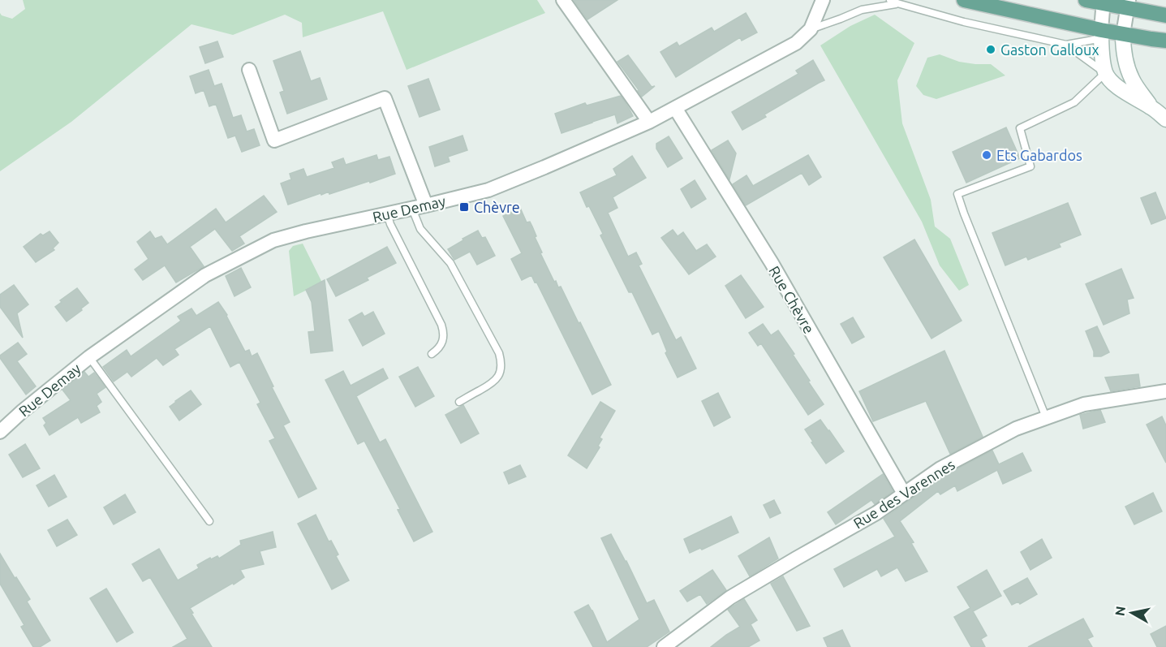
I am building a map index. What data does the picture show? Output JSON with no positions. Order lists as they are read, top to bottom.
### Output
{
  "streets": {
    "street": ["Rue Demay", "Rue Chèvre", "Rue des Varennes"]
  },
  "crossings": [
    ["Rue Demay", "Rue Chèvre"],
    ["Rue Chèvre", "Rue des Varennes"]
  ],
  "places": {
    "other": ["Gaston Galloux", "Ets Gabardos"],
    "transit": ["Chèvre"]
  },
  "north": "left"
}
